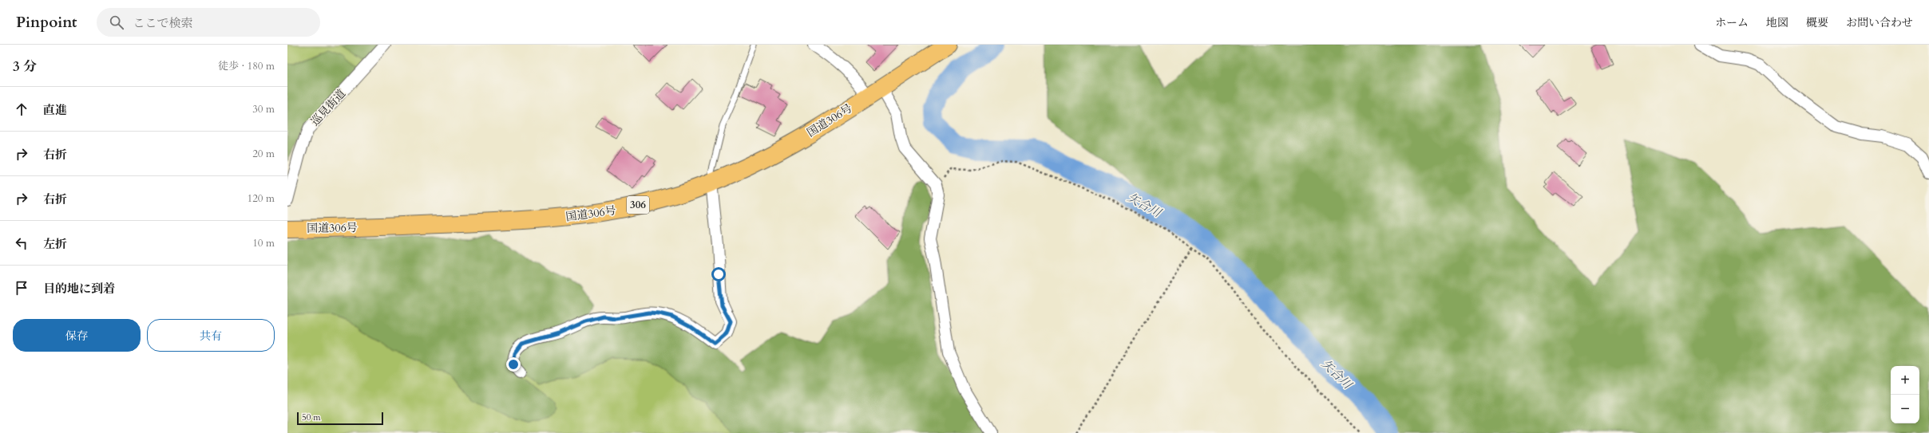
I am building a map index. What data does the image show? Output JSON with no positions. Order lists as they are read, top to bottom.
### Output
{
  "streets": {
    "highway": ["国道306号", "306"],
    "street": ["巡見街道"]
  },
  "water": ["矢合川"],
  "scale_bar": "50 m",
  "page": {
    "header": "Pinpoint",
    "search": "ここで検索",
    "nav": [
      "ホーム",
      "地図",
      "概要",
      "お問い合わせ"
    ],
    "heading": ["3 分", "徒歩 · 180 m"],
    "list": [
      ["直進", "30 m"],
      ["右折", "20 m"],
      ["右折", "120 m"],
      ["左折", "10 m"],
      "目的地に到着"
    ],
    "buttons": ["保存", "共有"],
    "map_buttons": ["+", "−"],
    "scale": "50 m"
  }
}
